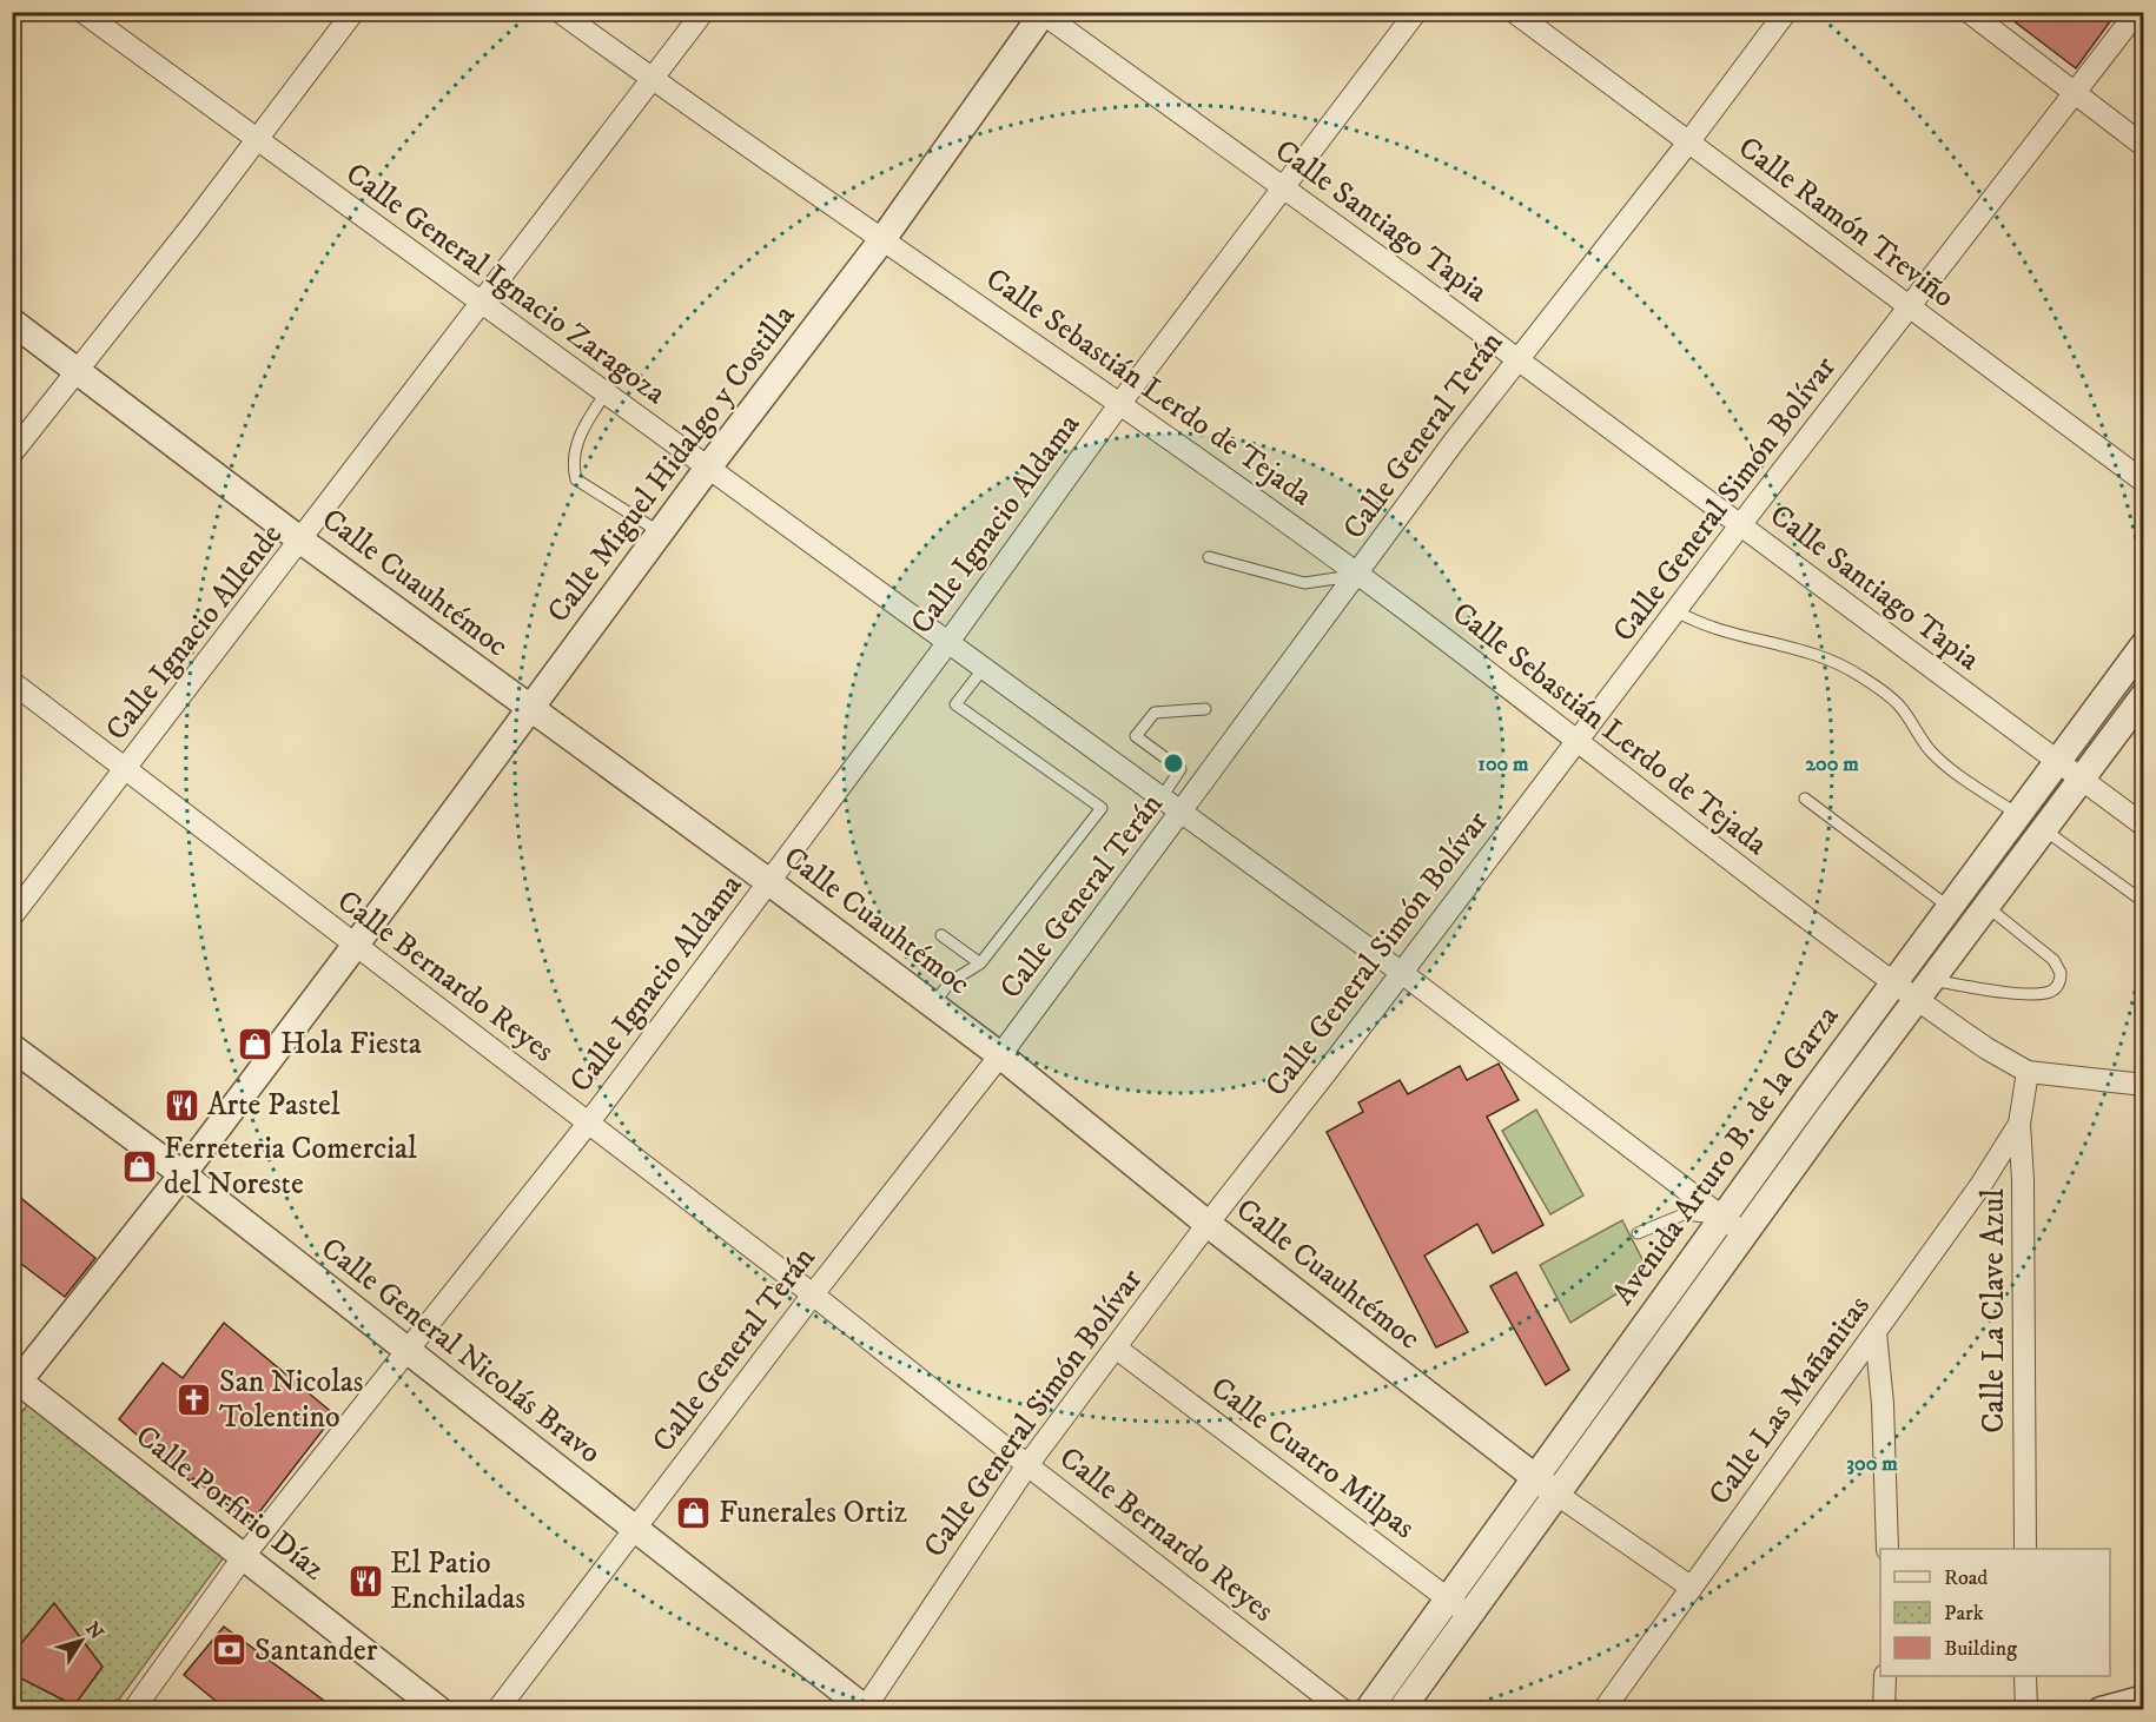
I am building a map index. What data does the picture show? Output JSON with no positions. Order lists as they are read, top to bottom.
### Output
{
  "streets": {
    "street": [
      "Calle Santiago Tapia",
      "Calle Ramón Treviño",
      "Calle General Ignacio Zaragoza",
      "Calle Sebastián Lerdo de Tejada",
      "Calle General Terán",
      "Calle Miguel Hidalgo y Costilla",
      "Calle General Simón Bolívar",
      "Calle Ignacio Aldama",
      "Calle Cuauhtémoc",
      "Calle Ignacio Allende",
      "Calle Bernardo Reyes",
      "Avenida Arturo B. de la Garza",
      "Calle La Clave Azul",
      "Calle General Nicolás Bravo",
      "Calle Las Mañanitas",
      "Calle Cuatro Milpas",
      "Calle Porfirio Díaz"
    ]
  },
  "crossings": [
    ["Calle Santiago Tapia", "Calle General Terán"],
    ["Calle Santiago Tapia", "Calle Miguel Hidalgo y Costilla"],
    ["Calle Santiago Tapia", "Calle General Simón Bolívar"],
    ["Calle Santiago Tapia", "Calle Ignacio Aldama"],
    ["Calle Santiago Tapia", "Avenida Arturo B. de la Garza"],
    ["Calle Ramón Treviño", "Calle General Terán"],
    ["Calle Ramón Treviño", "Calle General Simón Bolívar"],
    ["Calle General Ignacio Zaragoza", "Calle General Terán"],
    ["Calle General Ignacio Zaragoza", "Calle Miguel Hidalgo y Costilla"],
    ["Calle General Ignacio Zaragoza", "Calle General Simón Bolívar"],
    ["Calle General Ignacio Zaragoza", "Calle Ignacio Aldama"],
    ["Calle General Ignacio Zaragoza", "Calle Ignacio Allende"],
    ["Calle General Ignacio Zaragoza", "Avenida Arturo B. de la Garza"],
    ["Calle Sebastián Lerdo de Tejada", "Calle General Terán"],
    ["Calle Sebastián Lerdo de Tejada", "Calle Miguel Hidalgo y Costilla"],
    ["Calle Sebastián Lerdo de Tejada", "Calle General Simón Bolívar"],
    ["Calle Sebastián Lerdo de Tejada", "Calle Ignacio Aldama"],
    ["Calle Sebastián Lerdo de Tejada", "Calle Ignacio Allende"],
    ["Calle Sebastián Lerdo de Tejada", "Avenida Arturo B. de la Garza"],
    ["Calle Sebastián Lerdo de Tejada", "Calle La Clave Azul"],
    ["Calle General Terán", "Calle Cuauhtémoc"],
    ["Calle General Terán", "Calle Bernardo Reyes"],
    ["Calle General Terán", "Calle General Nicolás Bravo"],
    ["Calle Miguel Hidalgo y Costilla", "Calle Cuauhtémoc"],
    ["Calle Miguel Hidalgo y Costilla", "Calle Bernardo Reyes"],
    ["Calle Miguel Hidalgo y Costilla", "Calle General Nicolás Bravo"],
    ["Calle Miguel Hidalgo y Costilla", "Calle Porfirio Díaz"],
    ["Calle General Simón Bolívar", "Calle Cuauhtémoc"],
    ["Calle General Simón Bolívar", "Calle Bernardo Reyes"],
    ["Calle General Simón Bolívar", "Calle General Nicolás Bravo"],
    ["Calle General Simón Bolívar", "Calle Cuatro Milpas"],
    ["Calle Ignacio Aldama", "Calle Cuauhtémoc"],
    ["Calle Ignacio Aldama", "Calle Bernardo Reyes"],
    ["Calle Ignacio Aldama", "Calle General Nicolás Bravo"],
    ["Calle Ignacio Aldama", "Calle Porfirio Díaz"],
    ["Calle Cuauhtémoc", "Calle Ignacio Allende"],
    ["Calle Cuauhtémoc", "Avenida Arturo B. de la Garza"],
    ["Calle Cuauhtémoc", "Calle Las Mañanitas"],
    ["Calle Ignacio Allende", "Calle Bernardo Reyes"],
    ["Avenida Arturo B. de la Garza", "Calle Cuatro Milpas"],
    ["Calle La Clave Azul", "Calle Las Mañanitas"]
  ],
  "places": {
    "shop": ["Hola Fiesta", "Ferreteria Comercial del Noreste", "Funerales Ortiz"],
    "restaurant": ["Arte Pastel", "El Patio Enchiladas"],
    "church": ["San Nicolas Tolentino"],
    "bank": ["Santander"]
  },
  "legend": ["Road", "Park", "Building"],
  "north": "top right",
  "rings": ["100 m", "200 m", "300 m"]
}
